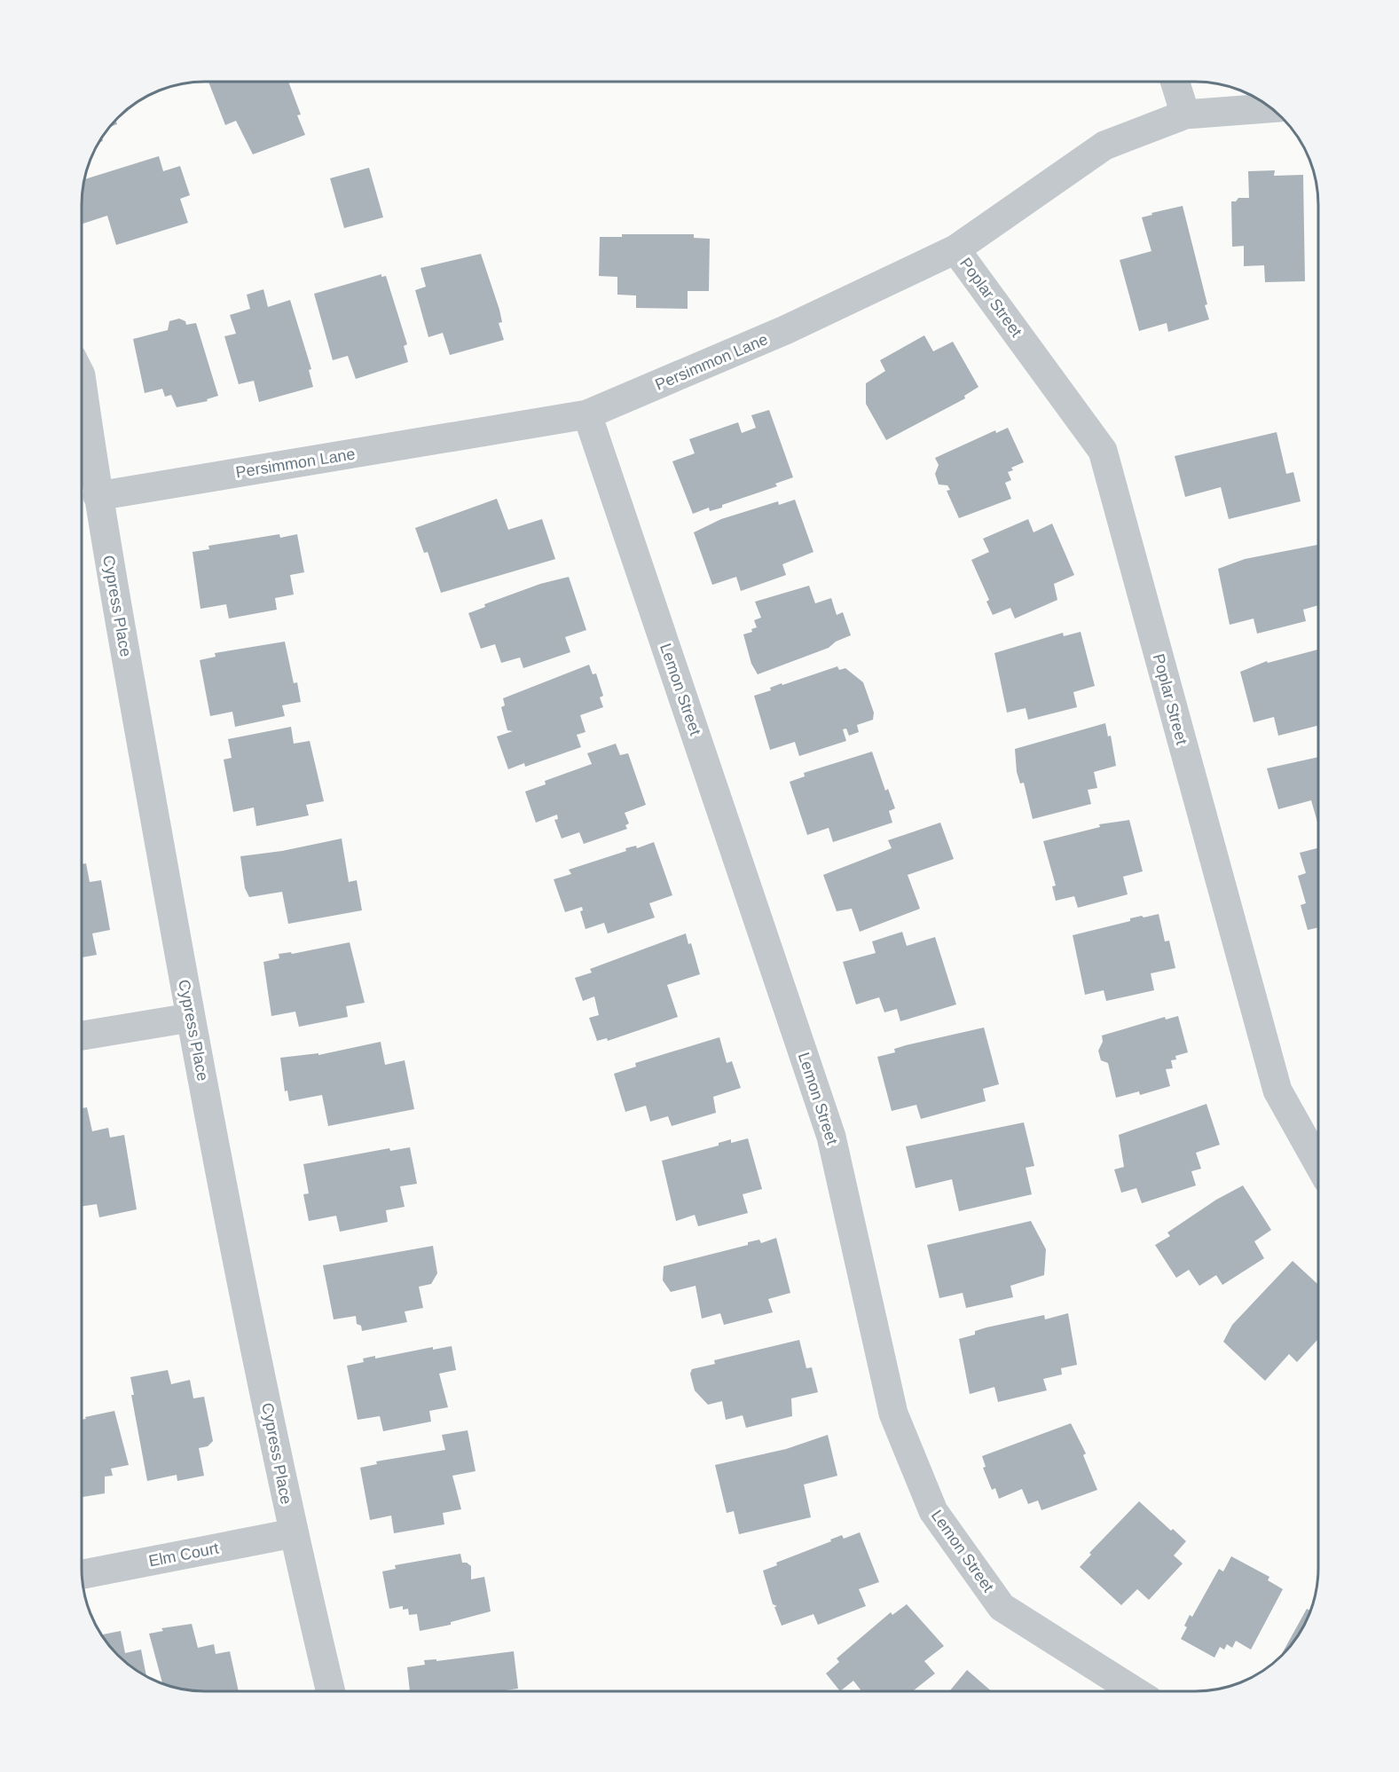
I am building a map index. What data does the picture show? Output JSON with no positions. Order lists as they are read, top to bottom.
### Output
{
  "streets": {
    "street": [
      "Poplar Street",
      "Persimmon Lane",
      "Cypress Place",
      "Lemon Street",
      "Elm Court"
    ]
  },
  "crossings": [
    ["Poplar Street", "Persimmon Lane"],
    ["Persimmon Lane", "Cypress Place"],
    ["Persimmon Lane", "Lemon Street"],
    ["Cypress Place", "Elm Court"]
  ]
}
